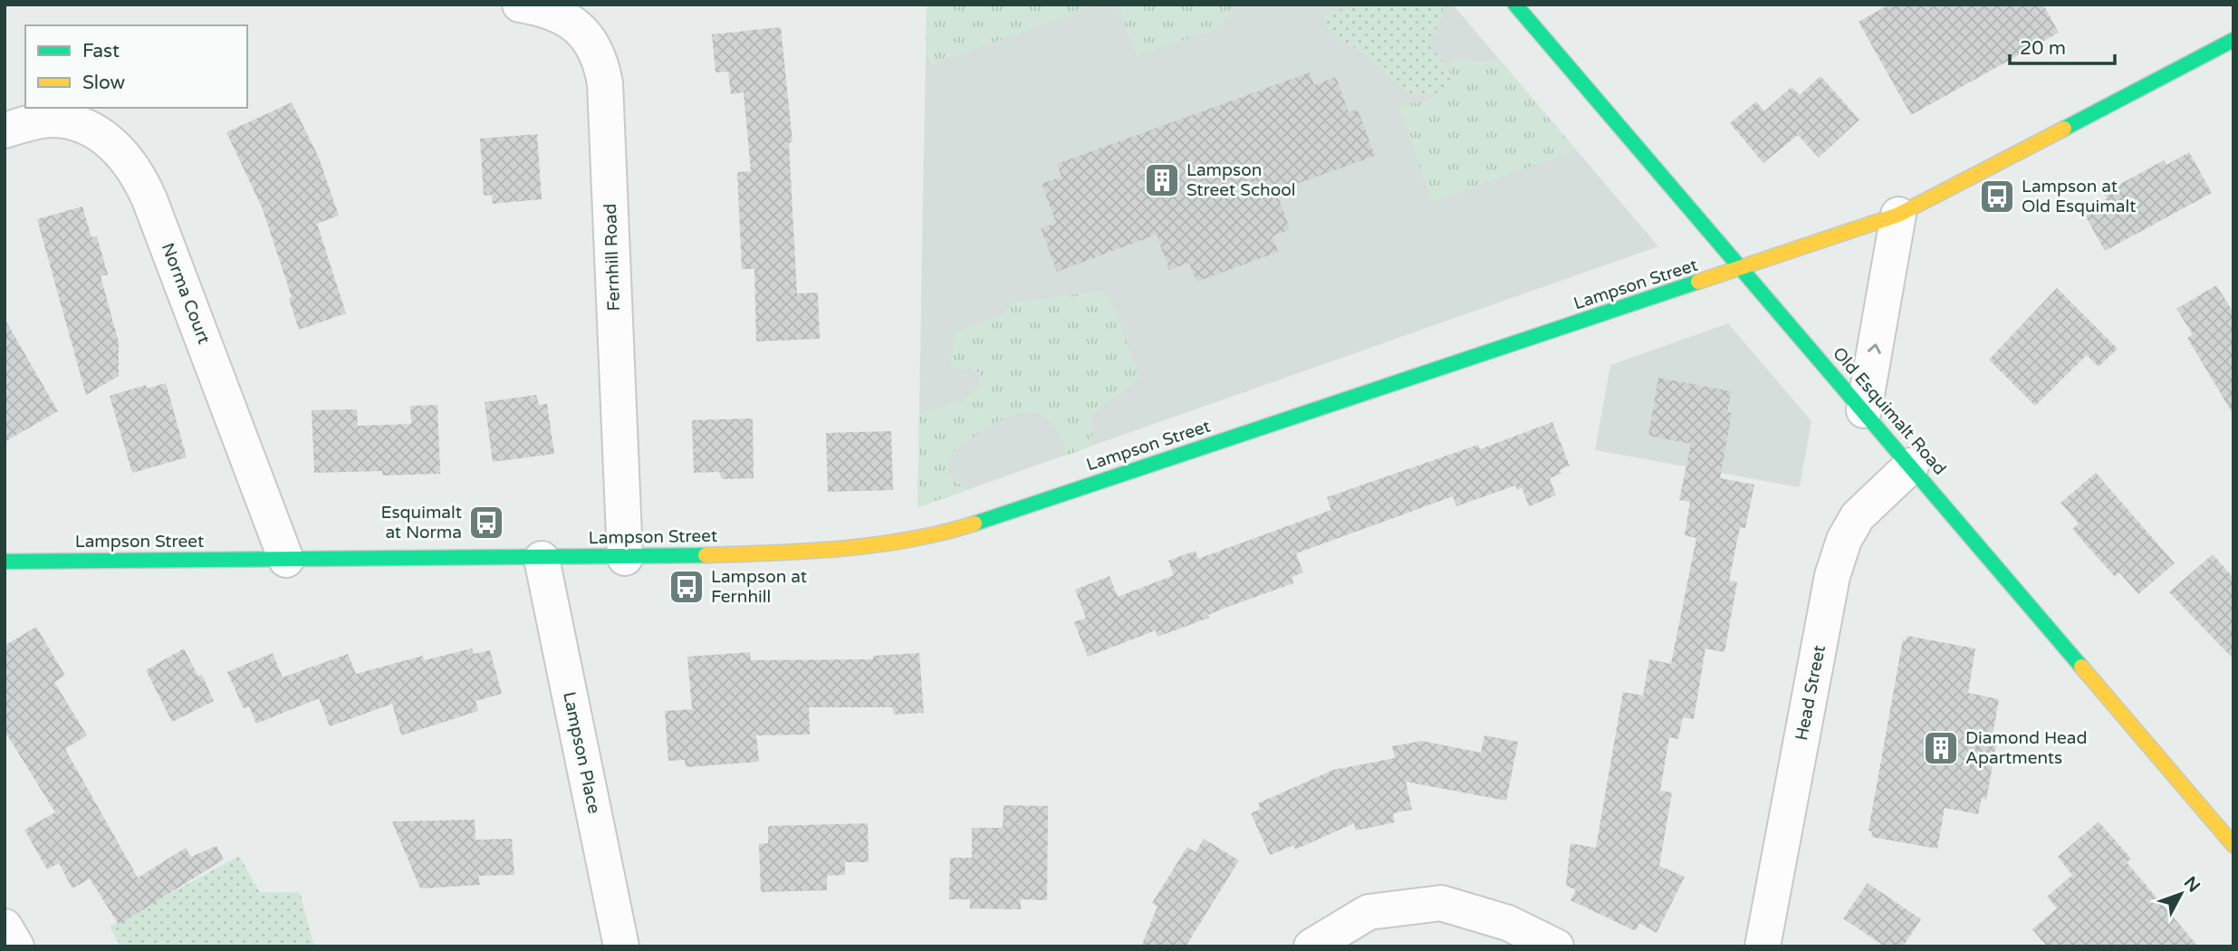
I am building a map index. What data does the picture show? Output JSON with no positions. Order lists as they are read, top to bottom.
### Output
{
  "streets": {
    "main road": ["Lampson Street", "Old Esquimalt Road"],
    "street": [
      "Fernhill Road",
      "Norma Court",
      "Head Street",
      "Lampson Place"
    ]
  },
  "crossings": [
    ["Fernhill Road", "Lampson Street"],
    ["Lampson Street", "Norma Court"],
    ["Lampson Street", "Old Esquimalt Road"],
    ["Lampson Street", "Lampson Place"],
    ["Old Esquimalt Road", "Head Street"]
  ],
  "places": {
    "building": ["Lampson Street School", "Diamond Head Apartments"],
    "bus stop": ["Lampson at Old Esquimalt", "Esquimalt at Norma", "Lampson at Fernhill"]
  },
  "legend": ["Fast", "Slow"],
  "scale_bar": "20 m",
  "north": "top right"
}
